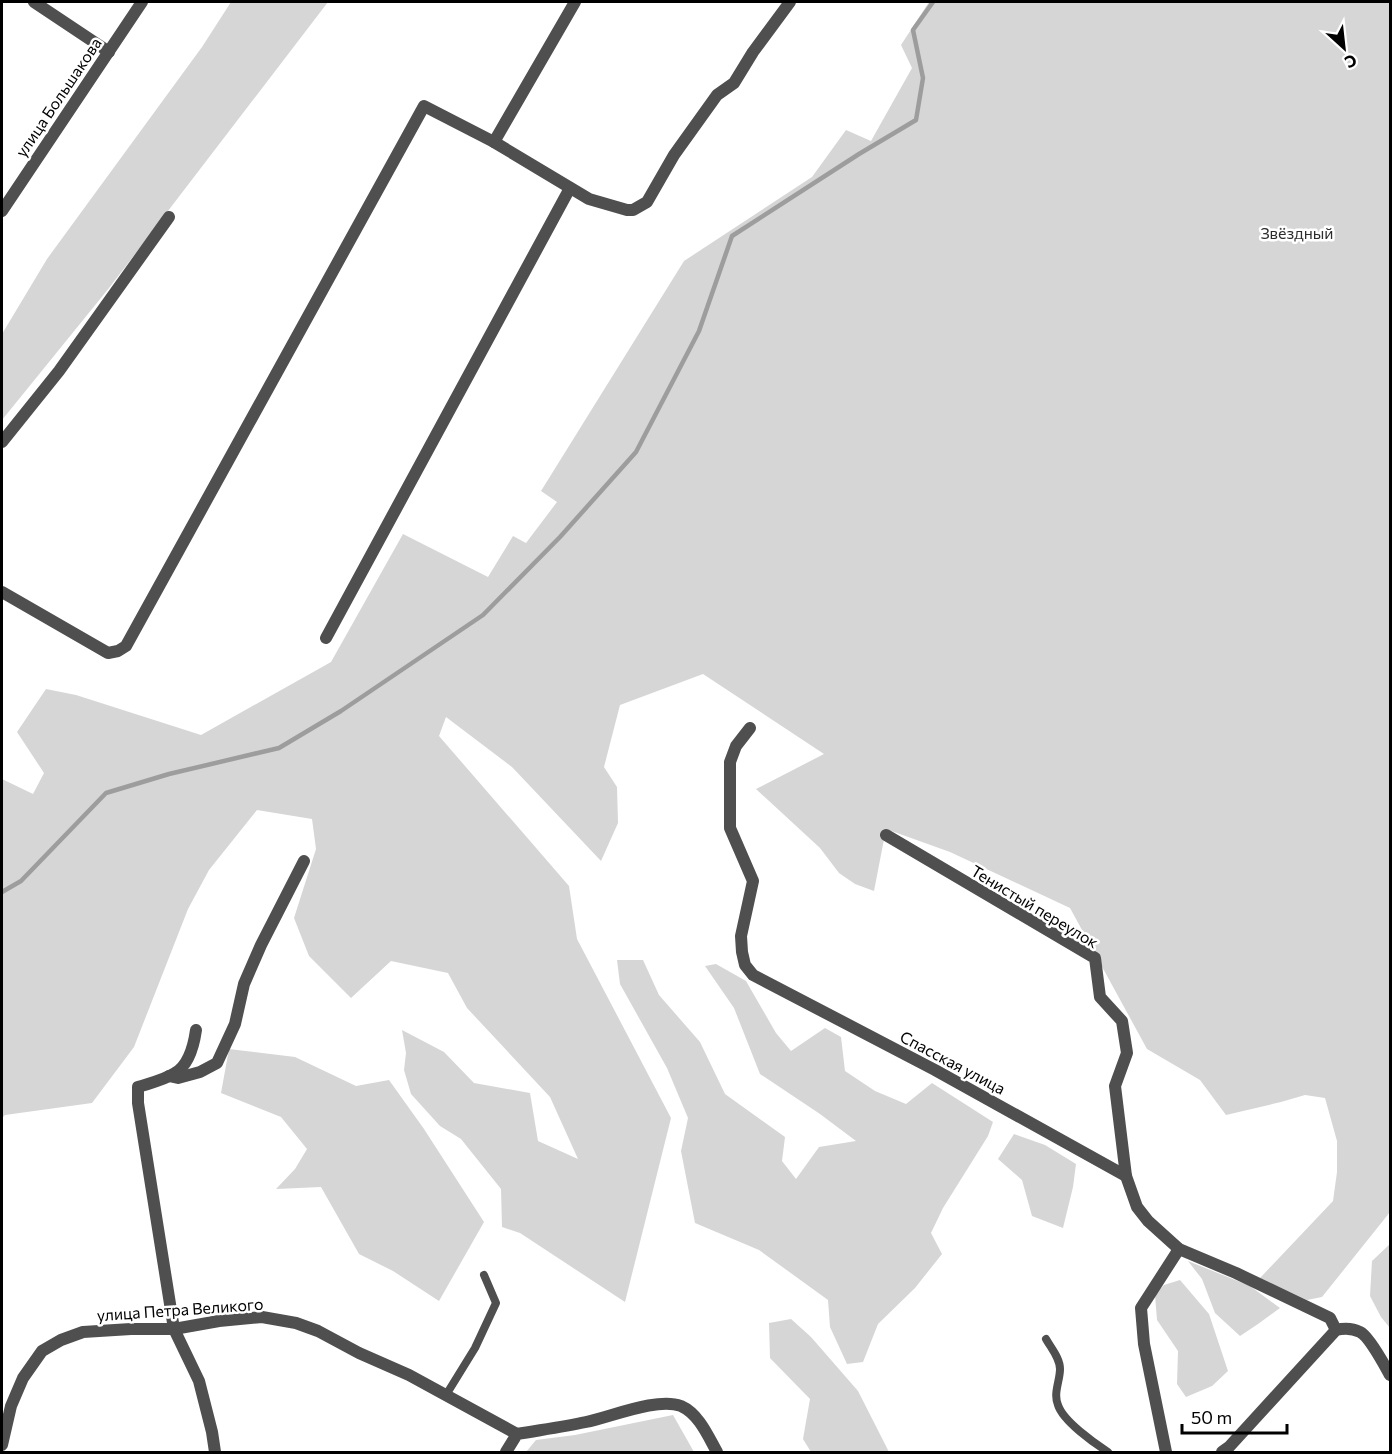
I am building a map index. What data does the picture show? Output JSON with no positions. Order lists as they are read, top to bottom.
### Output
{
  "streets": {
    "street": [
      "улица Большакова",
      "Тенистый переулок",
      "Спасская улица",
      "улица Петра Великого"
    ]
  },
  "crossings": [
    ["Тенистый переулок", "Спасская улица"]
  ],
  "parks": ["Звёздный"],
  "scale_bar": "50 m",
  "north": "bottom right"
}
